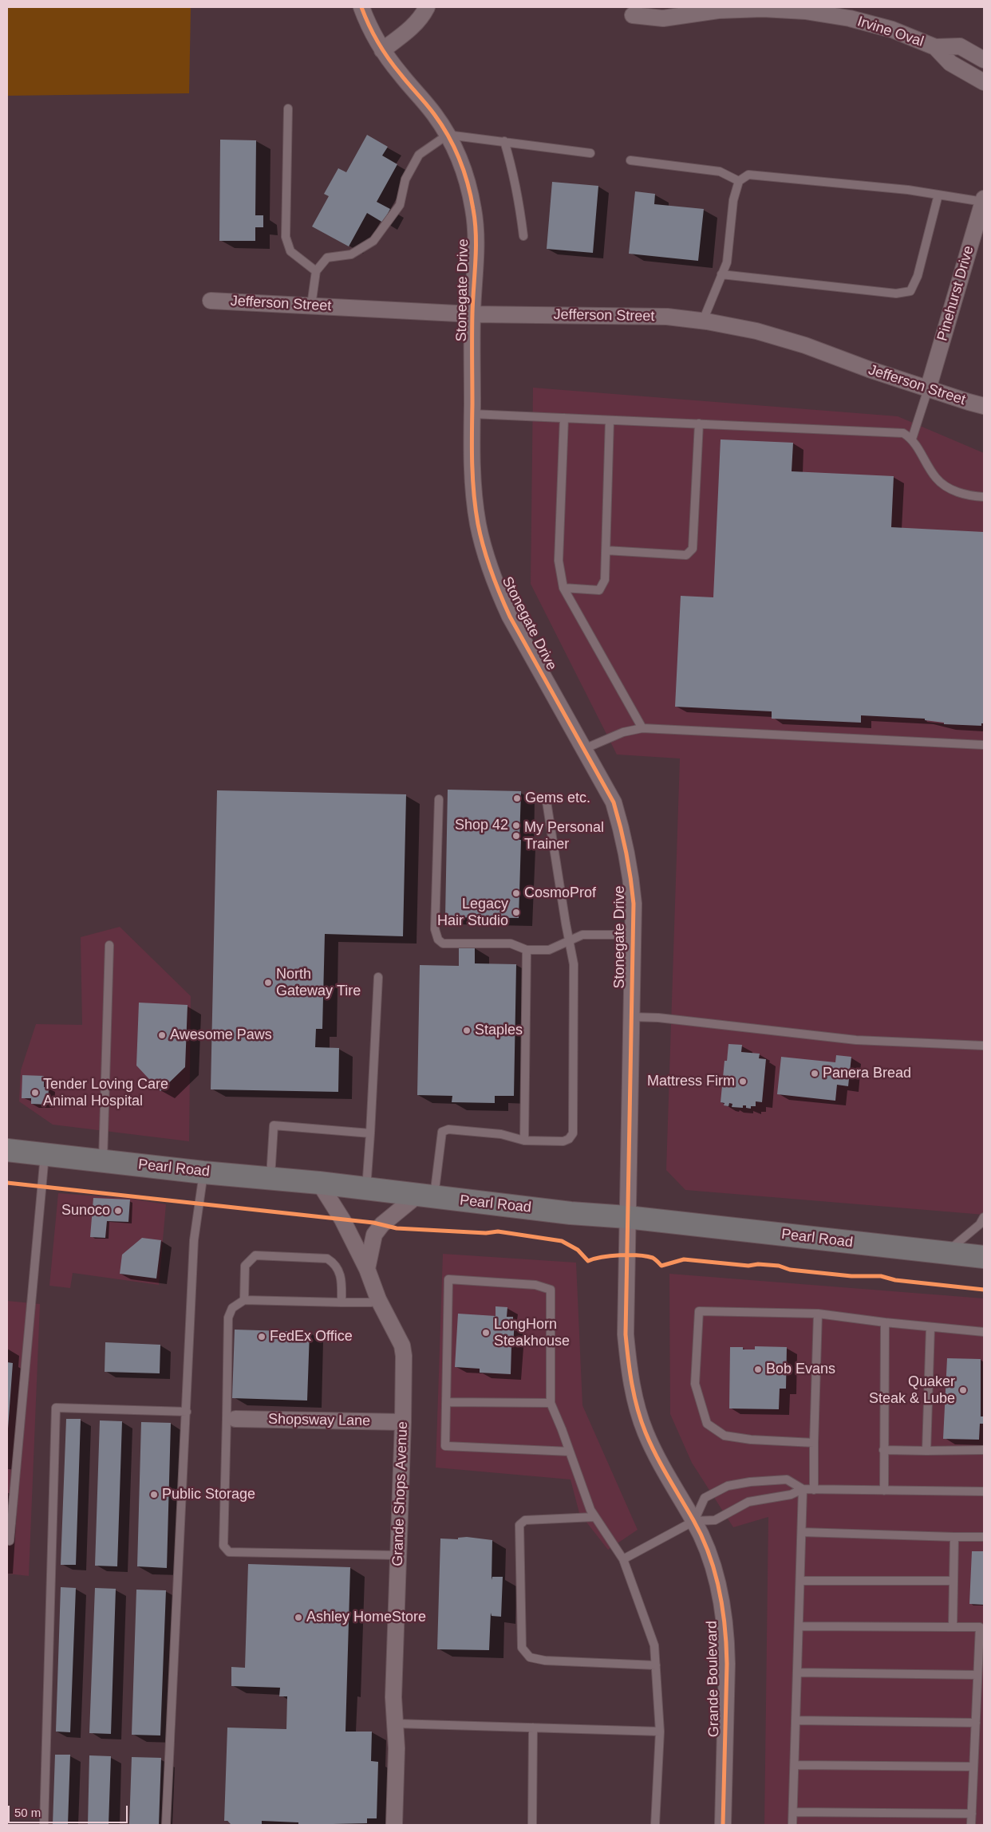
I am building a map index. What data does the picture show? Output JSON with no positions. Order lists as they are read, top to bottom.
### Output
{
  "streets": {
    "main road": ["Pearl Road"],
    "street": [
      "Irvine Oval",
      "Stonegate Drive",
      "Pinehurst Drive",
      "Jefferson Street",
      "Shopsway Lane",
      "Grande Shops Avenue",
      "Grande Boulevard"
    ]
  },
  "crossings": [
    ["Stonegate Drive", "Jefferson Street"],
    ["Stonegate Drive", "Pearl Road"],
    ["Stonegate Drive", "Grande Boulevard"],
    ["Pinehurst Drive", "Jefferson Street"],
    ["Pearl Road", "Grande Shops Avenue"],
    ["Pearl Road", "Grande Boulevard"],
    ["Shopsway Lane", "Grande Shops Avenue"]
  ],
  "places": [
    "Gems etc.",
    "Shop 42",
    "My Personal Trainer",
    "CosmoProf",
    "Legacy Hair Studio",
    "North Gateway Tire",
    "Staples",
    "Awesome Paws",
    "Panera Bread",
    "Mattress Firm",
    "Tender Loving Care Animal Hospital",
    "Sunoco",
    "LongHorn Steakhouse",
    "FedEx Office",
    "Bob Evans",
    "Quaker Steak & Lube",
    "Public Storage",
    "Ashley HomeStore"
  ],
  "scale_bar": "50 m"
}
